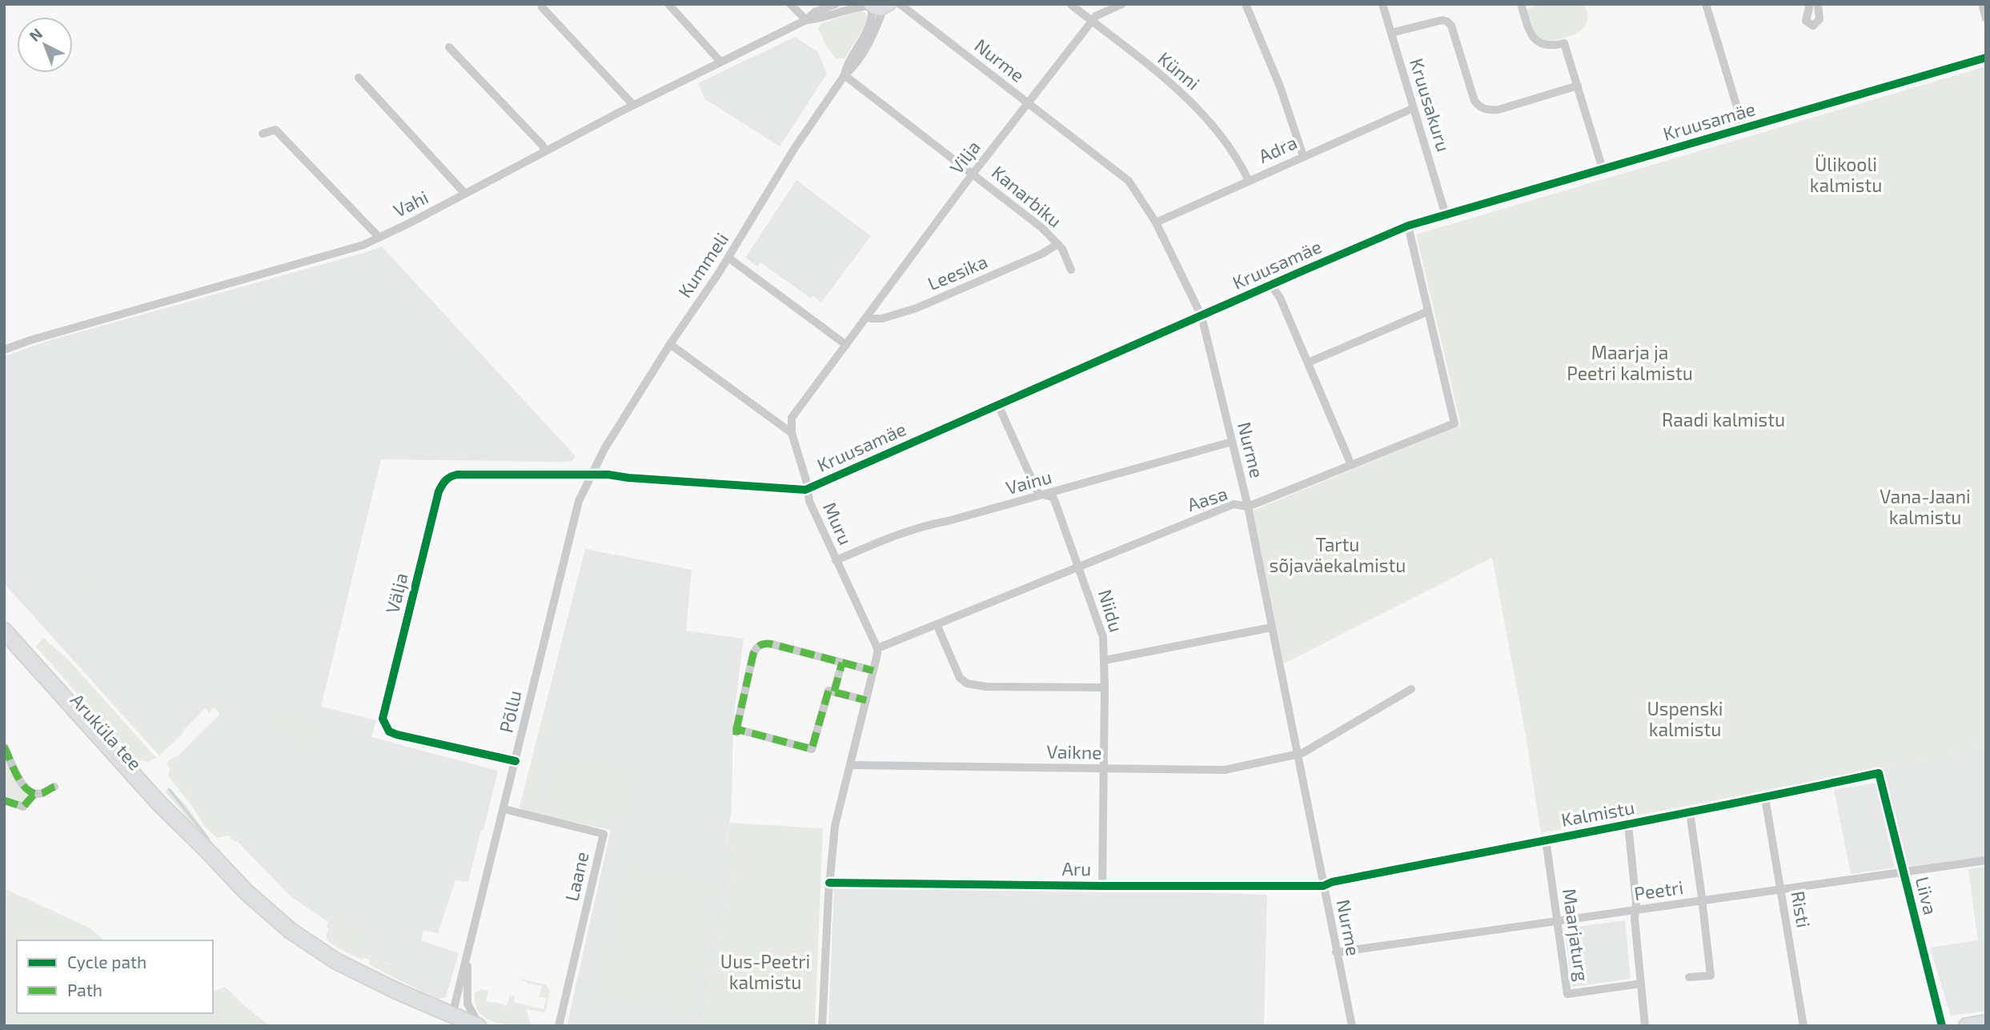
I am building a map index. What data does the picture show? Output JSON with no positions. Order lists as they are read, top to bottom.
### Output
{
  "streets": {
    "highway": ["Aruküla tee"],
    "street": [
      "Nurme",
      "Künni",
      "Kruusakuru",
      "Kruusamäe",
      "Adra",
      "Vilja",
      "Kanarbiku",
      "Vahi",
      "Kummeli",
      "Leesika",
      "Vainu",
      "Aasa",
      "Muru",
      "Välja",
      "Niidu",
      "Põllu",
      "Vaikne",
      "Kalmistu",
      "Aru",
      "Laane",
      "Peetri",
      "Liiva",
      "Risti",
      "Maarjaturg"
    ]
  },
  "crossings": [
    ["Nurme", "Kruusamäe"],
    ["Nurme", "Adra"],
    ["Nurme", "Vilja"],
    ["Nurme", "Vainu"],
    ["Nurme", "Aasa"],
    ["Nurme", "Vaikne"],
    ["Nurme", "Kalmistu"],
    ["Nurme", "Aru"],
    ["Nurme", "Peetri"],
    ["Künni", "Adra"],
    ["Künni", "Vilja"],
    ["Kruusakuru", "Kruusamäe"],
    ["Kruusakuru", "Adra"],
    ["Kruusamäe", "Kummeli"],
    ["Kruusamäe", "Aasa"],
    ["Kruusamäe", "Muru"],
    ["Kruusamäe", "Välja"],
    ["Kruusamäe", "Niidu"],
    ["Kruusamäe", "Põllu"],
    ["Vilja", "Kanarbiku"],
    ["Vilja", "Leesika"],
    ["Vilja", "Muru"],
    ["Kanarbiku", "Kummeli"],
    ["Kanarbiku", "Leesika"],
    ["Vahi", "Kummeli"],
    ["Kummeli", "Välja"],
    ["Kummeli", "Põllu"],
    ["Vainu", "Muru"],
    ["Vainu", "Niidu"],
    ["Aasa", "Muru"],
    ["Aasa", "Niidu"],
    ["Välja", "Põllu"],
    ["Niidu", "Vaikne"],
    ["Niidu", "Aru"],
    ["Põllu", "Aruküla tee"],
    ["Põllu", "Laane"],
    ["Kalmistu", "Aru"],
    ["Kalmistu", "Liiva"],
    ["Kalmistu", "Risti"],
    ["Kalmistu", "Maarjaturg"],
    ["Peetri", "Liiva"],
    ["Peetri", "Risti"],
    ["Peetri", "Maarjaturg"]
  ],
  "parks": [
    "Ülikooli kalmistu",
    "Maarja ja Peetri kalmistu",
    "Raadi kalmistu",
    "Vana-Jaani kalmistu",
    "Tartu sõjaväekalmistu",
    "Uspenski kalmistu",
    "Uus-Peetri kalmistu"
  ],
  "legend": ["Cycle path", "Path"],
  "north": "top left"
}
